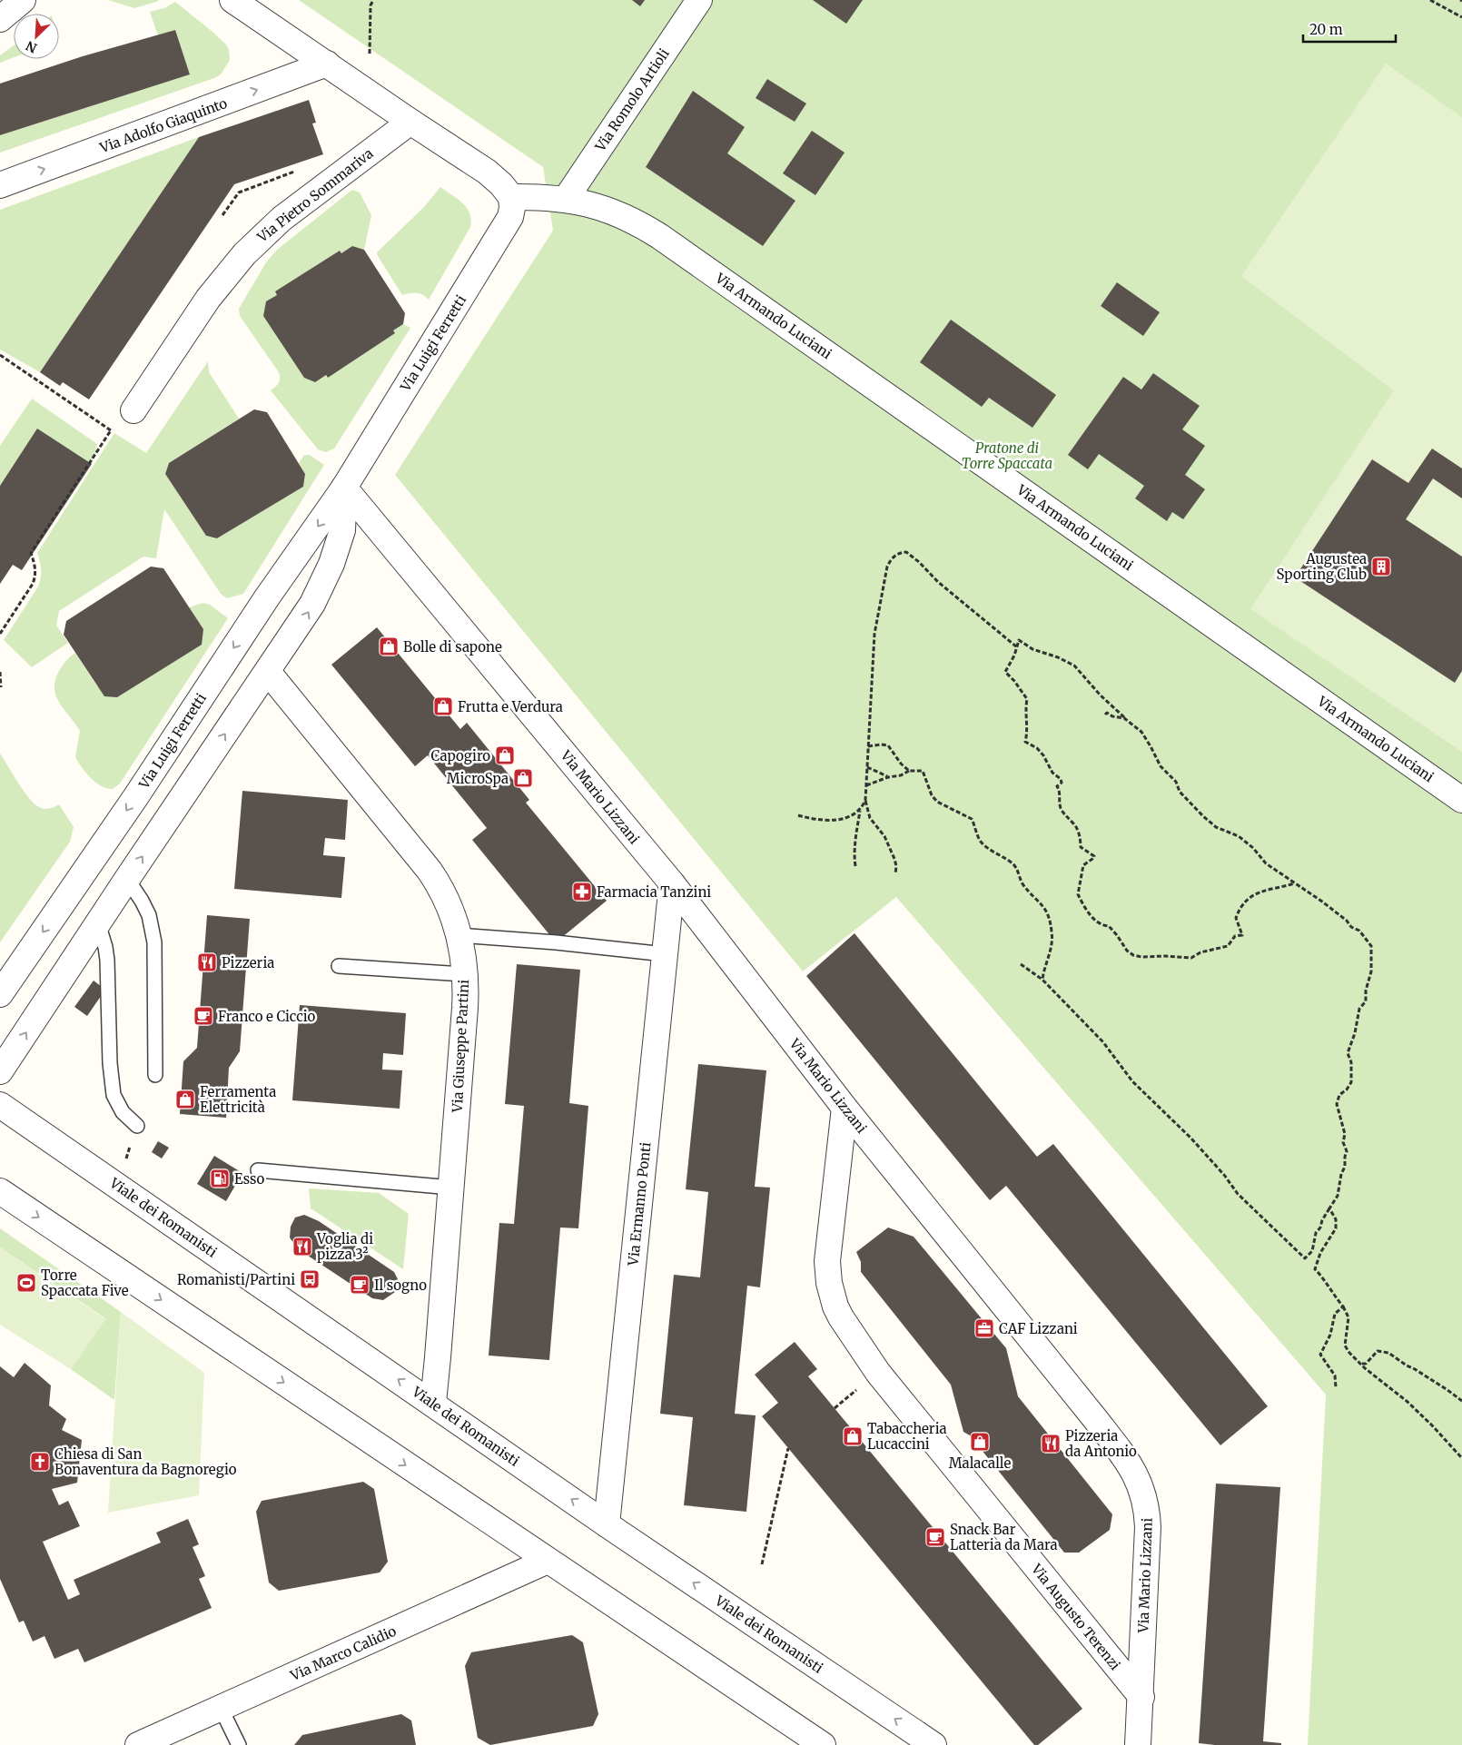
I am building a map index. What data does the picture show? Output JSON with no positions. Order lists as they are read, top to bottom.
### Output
{
  "streets": {
    "street": [
      "Via Romolo Artioli",
      "Via Adolfo Giaquinto",
      "Via Pietro Sommariva",
      "Via Armando Luciani",
      "Via Luigi Ferretti",
      "Via Mario Lizzani",
      "Via Giuseppe Partini",
      "Via Ermanno Ponti",
      "Viale dei Romanisti",
      "Via Augusto Terenzi",
      "Via Marco Calidio"
    ]
  },
  "crossings": [
    ["Via Romolo Artioli", "Via Armando Luciani"],
    ["Via Armando Luciani", "Via Luigi Ferretti"],
    ["Via Luigi Ferretti", "Via Mario Lizzani"],
    ["Via Luigi Ferretti", "Via Giuseppe Partini"],
    ["Via Mario Lizzani", "Via Ermanno Ponti"],
    ["Via Mario Lizzani", "Via Augusto Terenzi"],
    ["Via Giuseppe Partini", "Viale dei Romanisti"],
    ["Via Ermanno Ponti", "Viale dei Romanisti"]
  ],
  "one_way": ["Via Adolfo Giaquinto"],
  "parks": ["Pratone di Torre Spaccata"],
  "places": {
    "building": ["Augustea Sporting Club"],
    "shop": [
      "Bolle di sapone",
      "Frutta e Verdura",
      "Capogiro",
      "MicroSpa",
      "Ferramenta Elettricità",
      "Tabaccheria Lucaccini",
      "Malacalle"
    ],
    "pharmacy": ["Farmacia Tanzini"],
    "restaurant": ["Pizzeria", "Voglia di pizza 3²", "Pizzeria da Antonio"],
    "cafe": ["Franco e Ciccio", "Il sogno", "Snack Bar Latteria da Mara"],
    "fuel station": ["Esso"],
    "bus stop": ["Romanisti/Partini"],
    "sports": ["Torre Spaccata Five"],
    "office": ["CAF Lizzani"],
    "church": ["Chiesa di San Bonaventura da Bagnoregio"]
  },
  "scale_bar": "20 m",
  "north": "bottom left"
}
